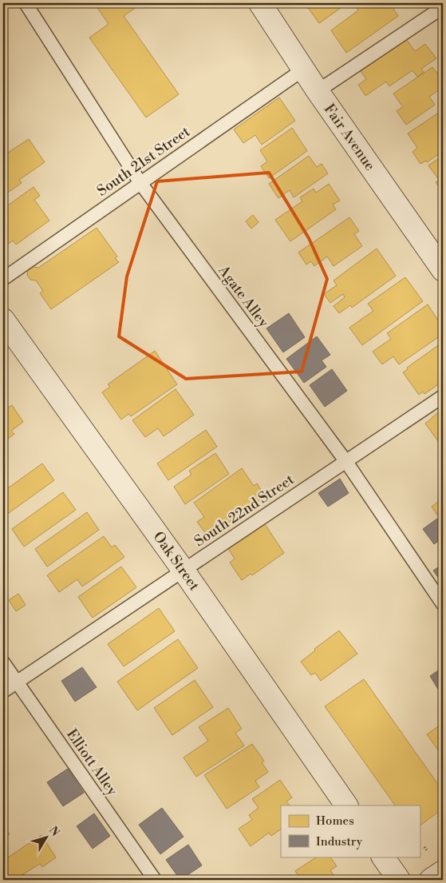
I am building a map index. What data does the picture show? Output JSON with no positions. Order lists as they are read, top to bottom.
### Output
{
  "streets": {
    "street": ["Fair Avenue", "Oak Street"],
    "lane": [
      "South 21st Street",
      "Agate Alley",
      "South 22nd Street",
      "Elliott Alley"
    ]
  },
  "crossings": [
    ["Fair Avenue", "South 21st Street"],
    ["South 21st Street", "Agate Alley"],
    ["Agate Alley", "South 22nd Street"],
    ["South 22nd Street", "Oak Street"],
    ["South 22nd Street", "Elliott Alley"]
  ],
  "legend": ["Homes", "Industry"],
  "north": "top right"
}
